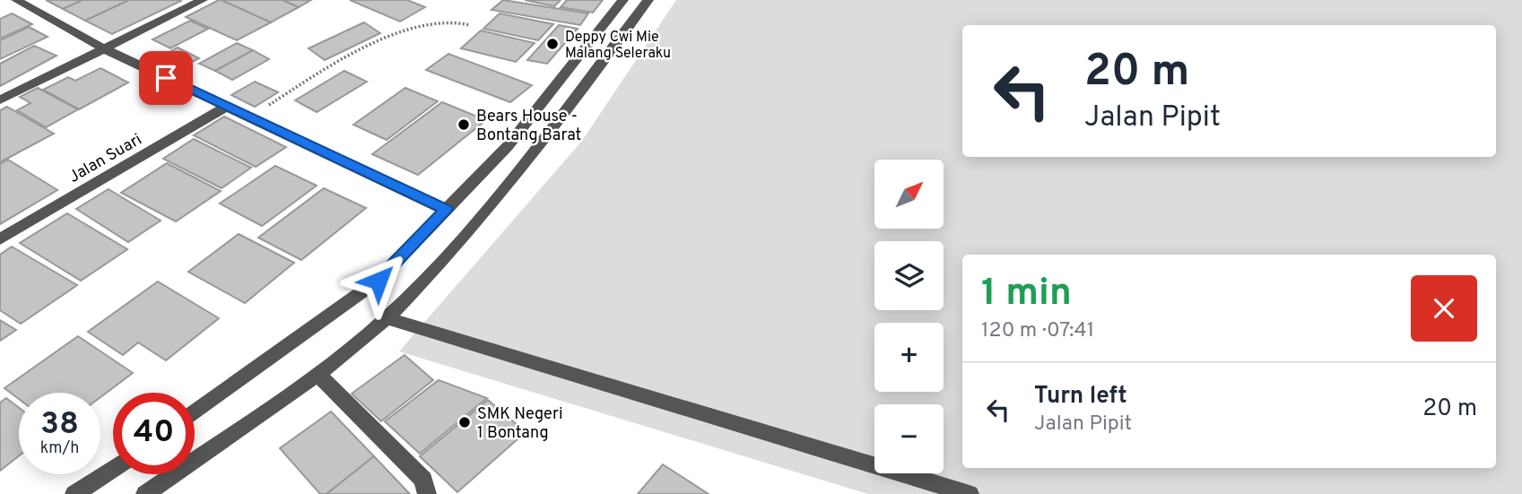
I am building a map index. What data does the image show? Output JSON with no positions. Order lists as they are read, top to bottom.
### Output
{
  "streets": {
    "street": ["Jalan Suari"]
  },
  "places": ["Deppy Cwi Mie Malang Seleraku", "Bears House - Bontang Barat", "SMK Negeri 1 Bontang"],
  "north": "top right",
  "page": {
    "turn": ["20 m", "Jalan Pipit"],
    "map_buttons": ["+", "−"],
    "heading": ["1 min", "120 m · 07:41"],
    "list": [
      {
        "name": "Turn left",
        "note": "Jalan Pipit",
        "value": "20 m"
      }
    ],
    "speed": "38 km/h",
    "limit": "40"
  }
}
